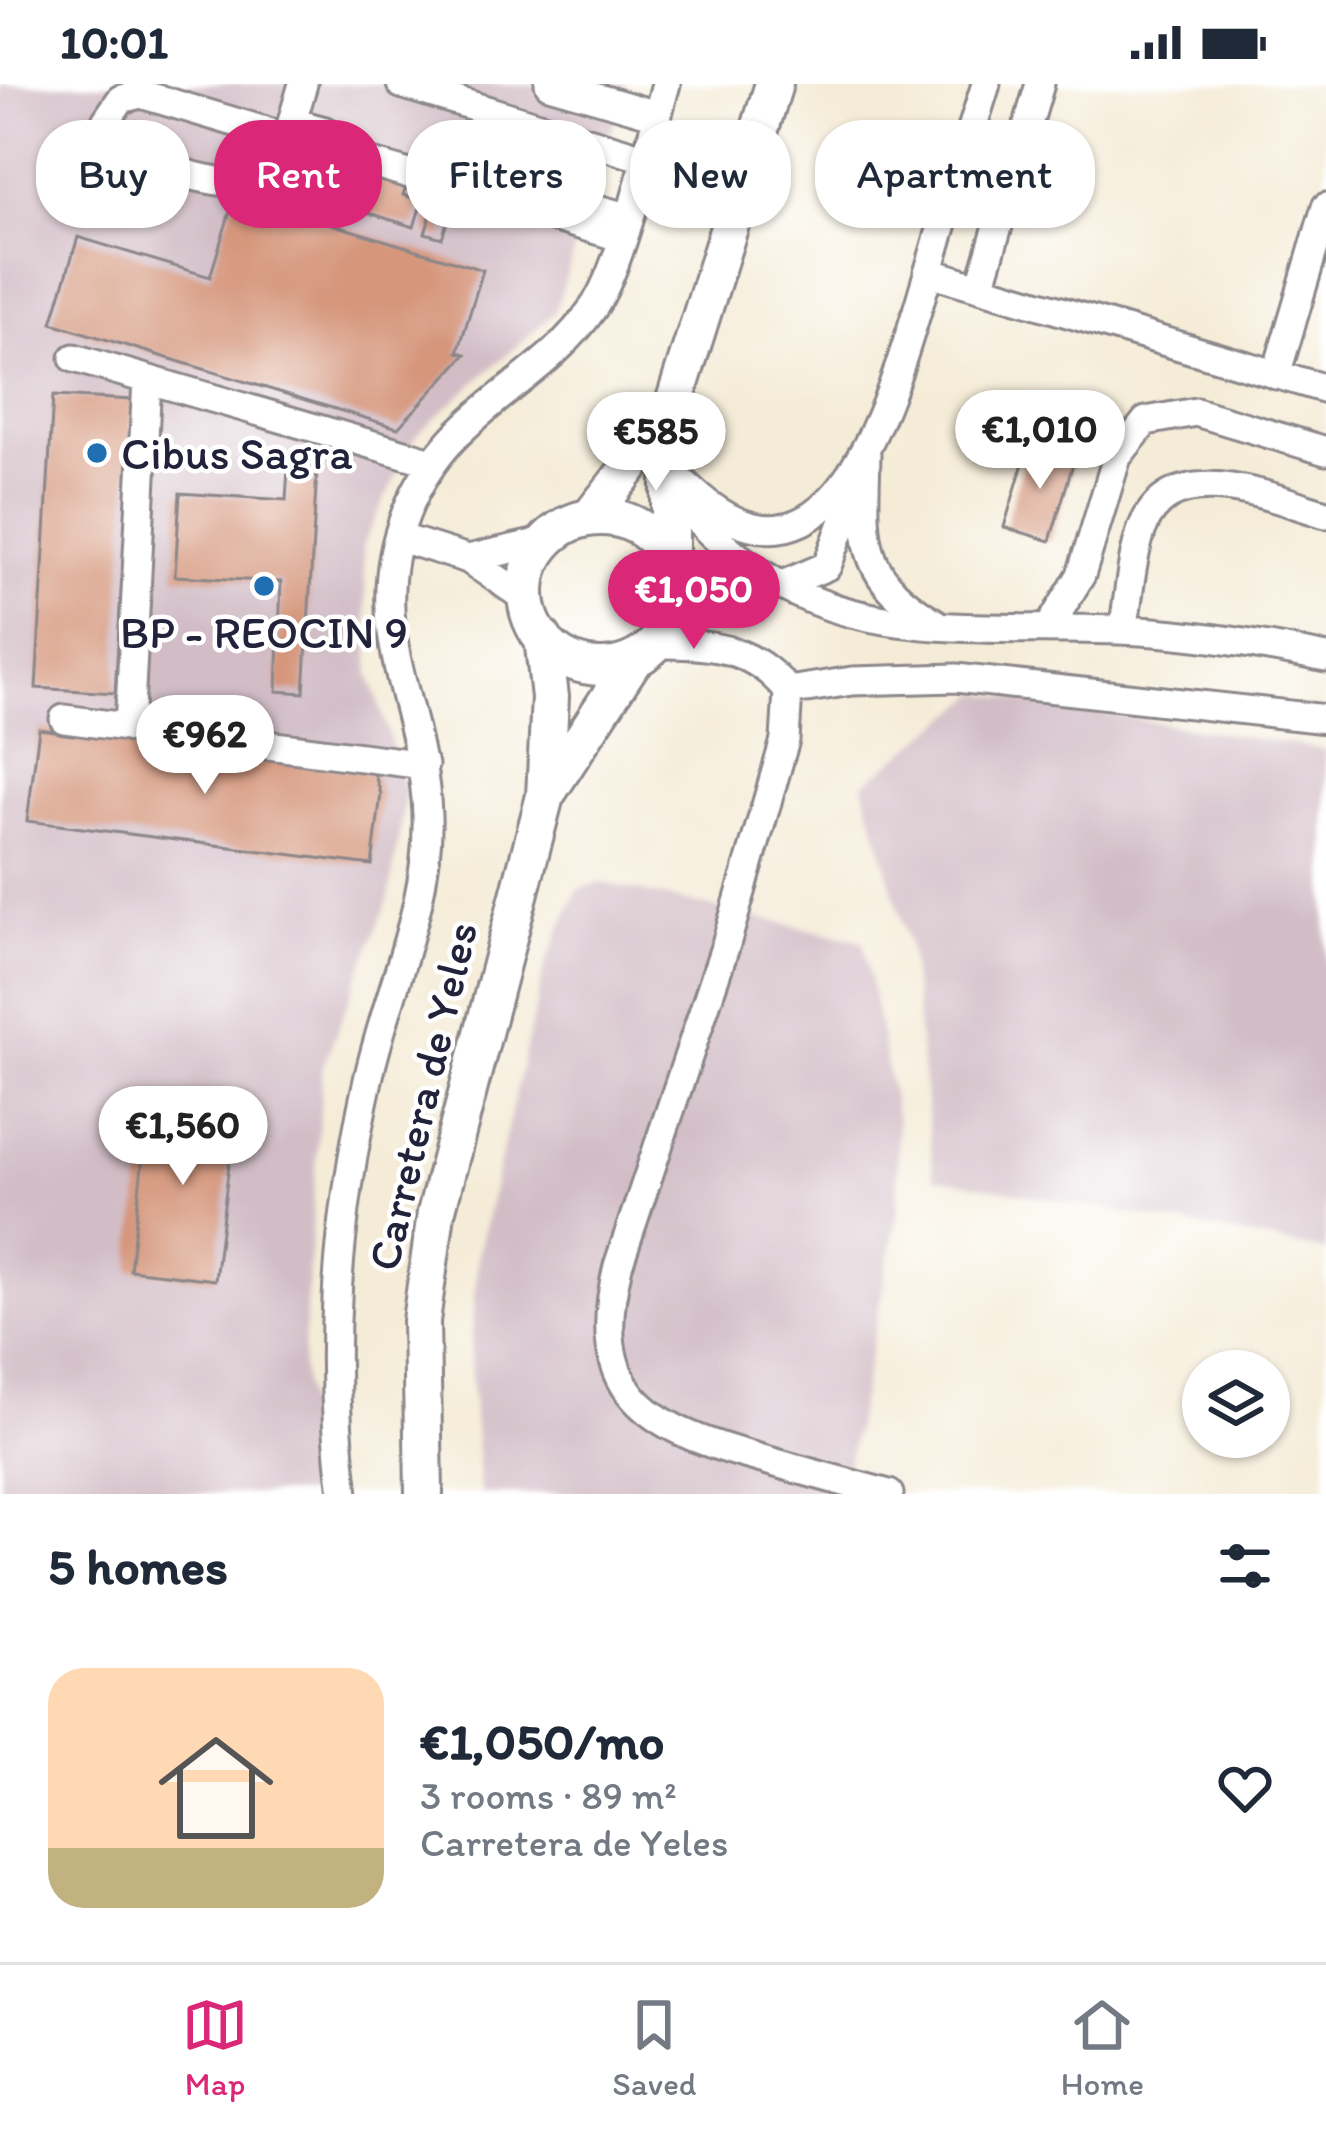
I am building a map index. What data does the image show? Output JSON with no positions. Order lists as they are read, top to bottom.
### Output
{
  "streets": {
    "main road": ["Carretera de Yeles"]
  },
  "places": ["Cibus Sagra", "BP - REOCIN 9"],
  "page": {
    "status": "10:01",
    "chip": [
      "Buy",
      "Rent",
      "Filters",
      "New",
      "Apartment"
    ],
    "price": [
      "€1,010",
      "€585",
      "€1,050",
      "€962",
      "€1,560"
    ],
    "heading": "5 homes",
    "list": [
      {
        "name": "€1,050/mo",
        "note": "3 rooms · 89 m² · Carretera de Yeles"
      }
    ],
    "tabs": ["Map", "Saved", "Home"]
  }
}
